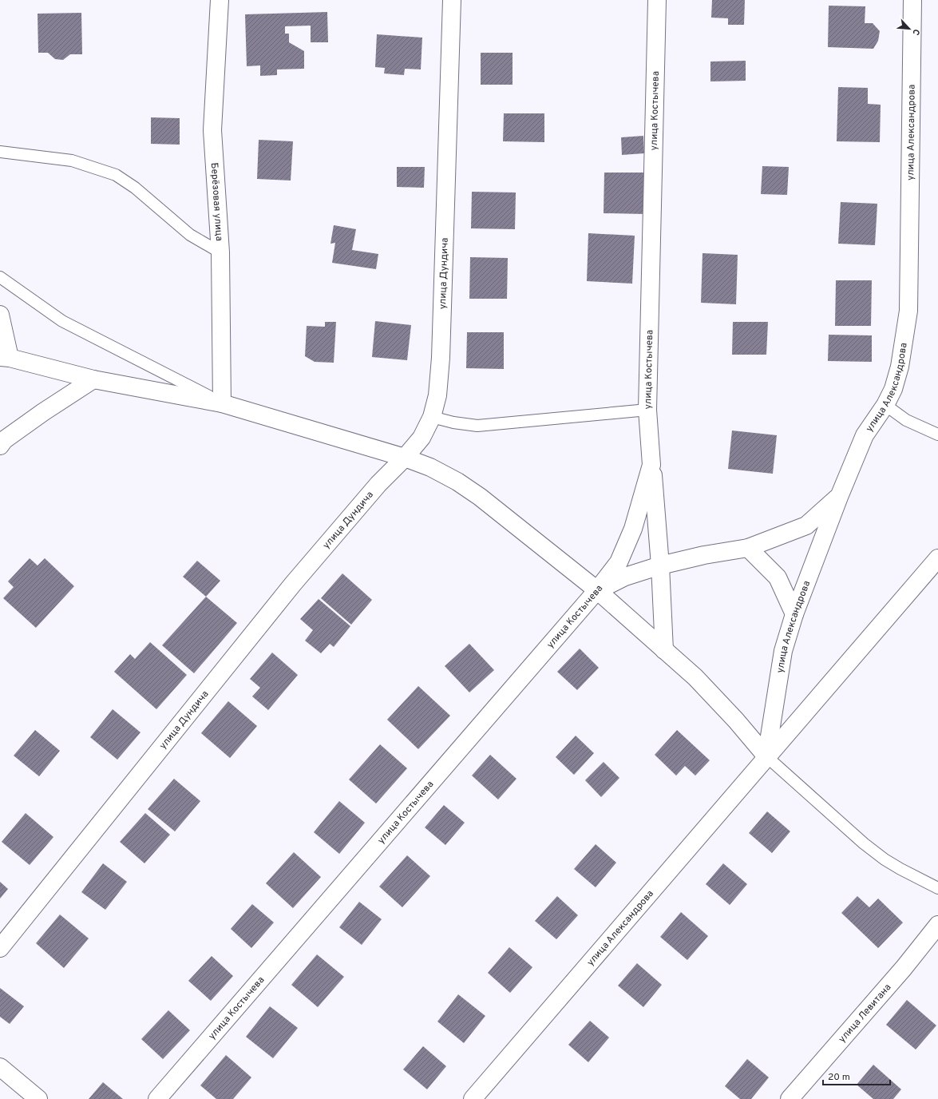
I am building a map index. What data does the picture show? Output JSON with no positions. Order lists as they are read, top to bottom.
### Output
{
  "streets": {
    "street": [
      "улица Костычева",
      "улица Александрова",
      "Берёзовая улица",
      "улица Дундича",
      "улица Левитана"
    ]
  },
  "scale_bar": "20 m",
  "north": "bottom right"
}
